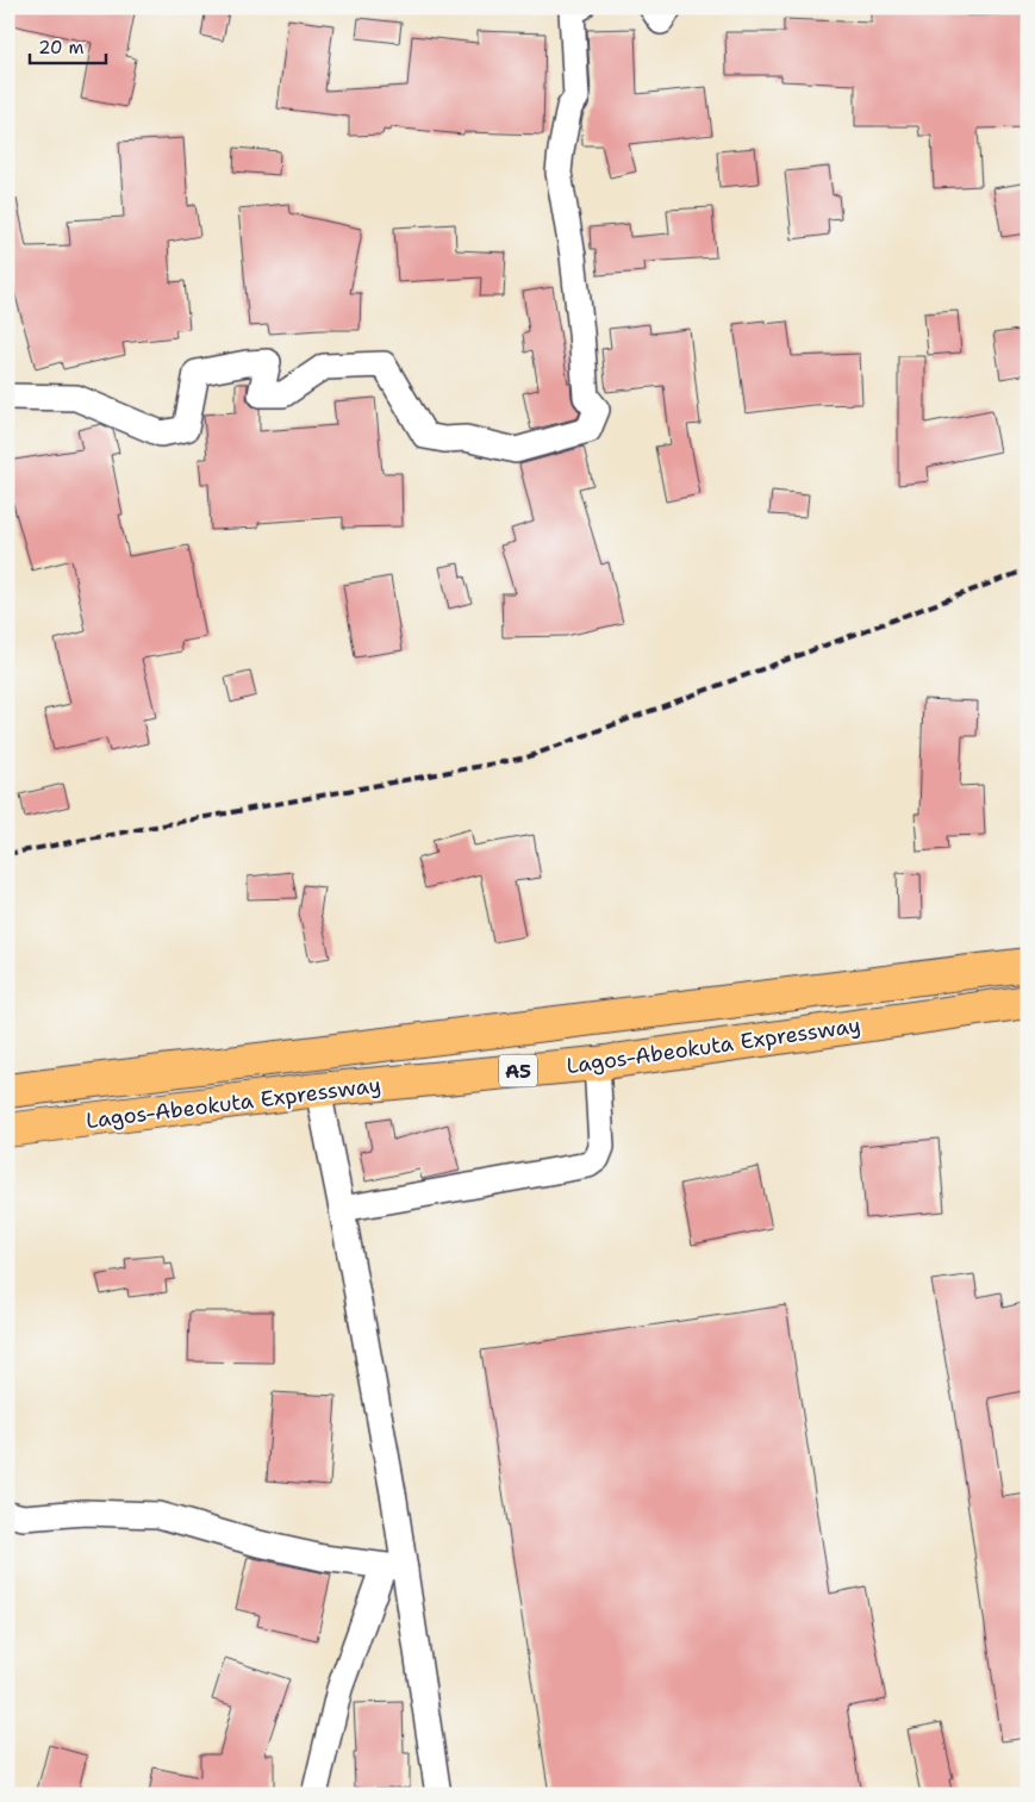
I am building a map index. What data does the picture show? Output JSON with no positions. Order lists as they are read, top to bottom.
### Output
{
  "streets": {
    "highway": ["Lagos-Abeokuta Expressway", "A5"]
  },
  "scale_bar": "20 m"
}
